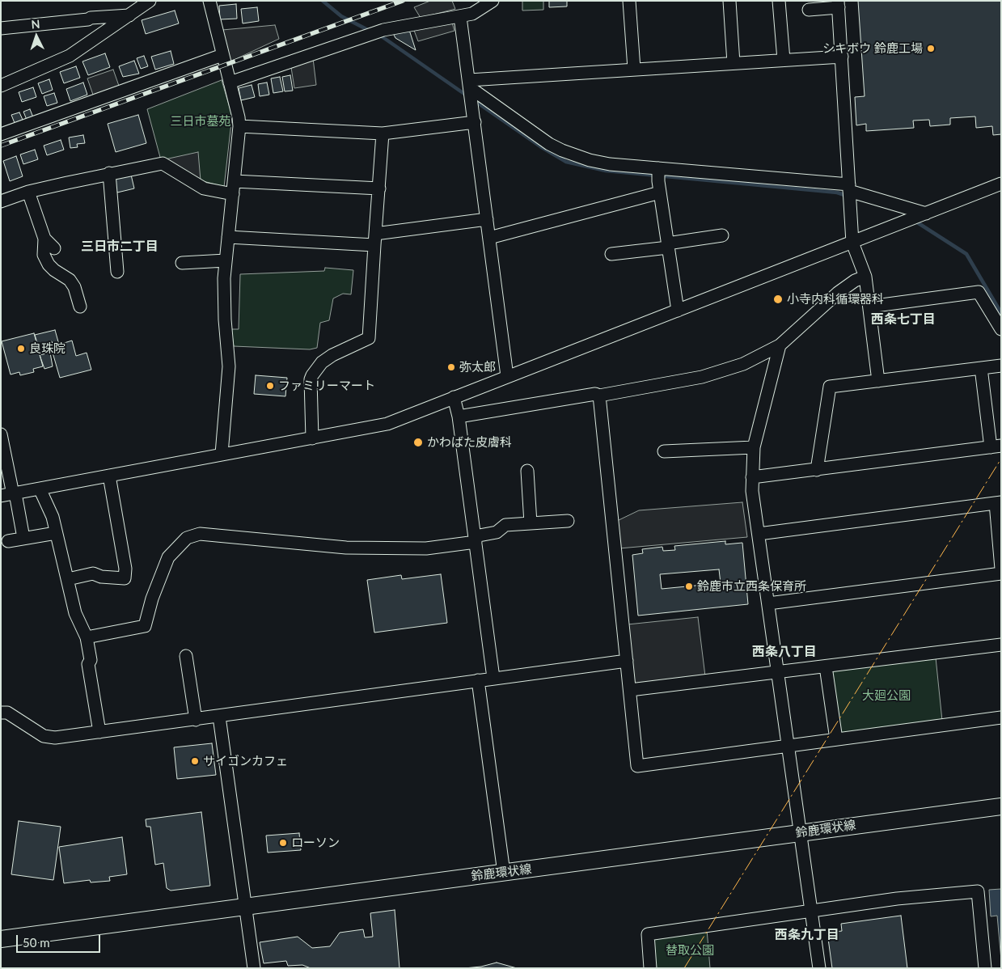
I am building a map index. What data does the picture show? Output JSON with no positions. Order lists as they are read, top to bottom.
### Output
{
  "streets": {
    "main road": ["鈴鹿環状線"]
  },
  "districts": [
    "三日市二丁目",
    "西条七丁目",
    "西条八丁目",
    "西条九丁目"
  ],
  "parks": ["三日市墓苑", "大廻公園", "替取公園"],
  "places": [
    "シキボウ 鈴鹿工場",
    "小寺内科循環器科",
    "良珠院",
    "弥太郎",
    "ファミリーマート",
    "かわばた皮膚科",
    "鈴鹿市立西条保育所",
    "サイゴンカフェ",
    "ローソン"
  ],
  "scale_bar": "50 m",
  "north": "top"
}
